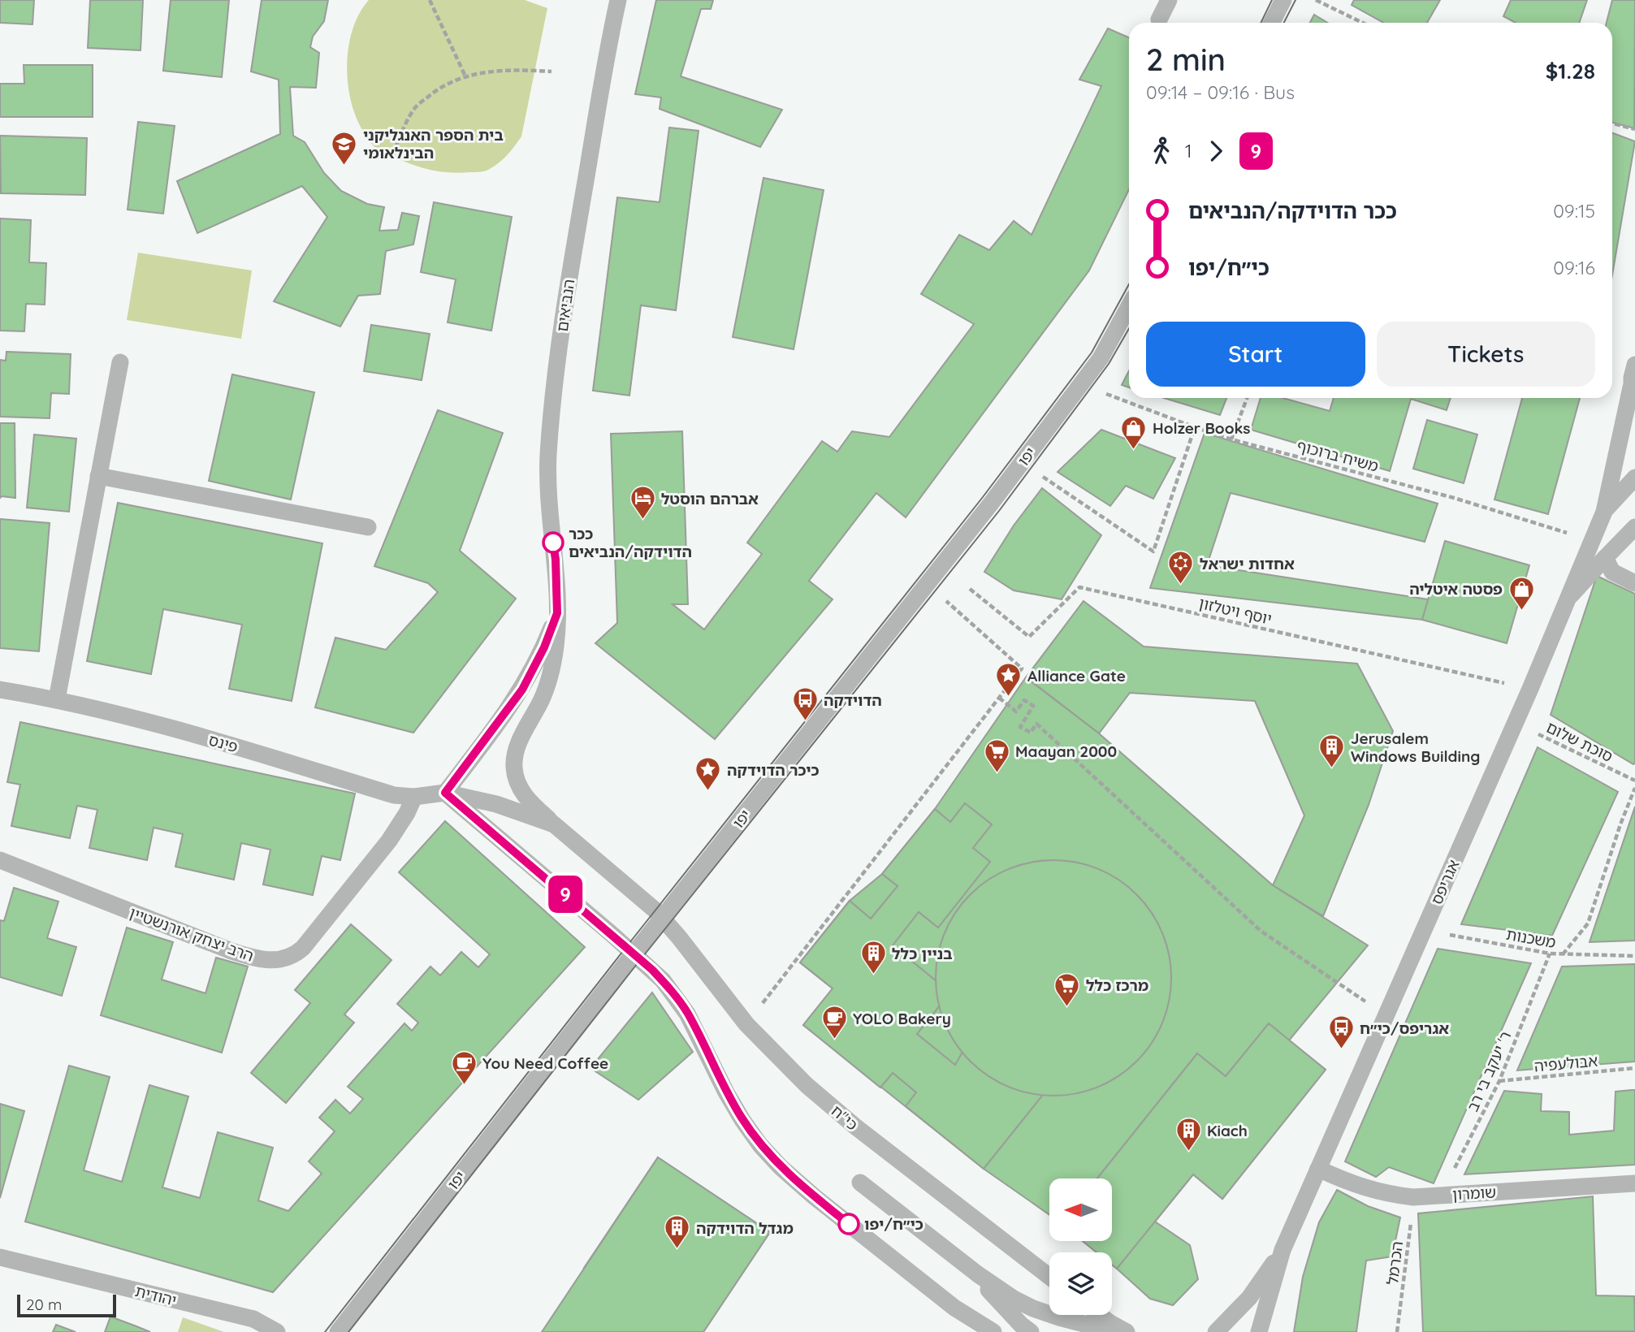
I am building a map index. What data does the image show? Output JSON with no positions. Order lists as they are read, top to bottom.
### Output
{
  "streets": {
    "street": [
      "הנביאים",
      "יפו",
      "פינס",
      "אגריפס",
      "הרב יצחק אורנשטיין",
      "כי\"ח",
      "שומרון",
      "יהודית"
    ],
    "path": [
      "משיח ברוכוף",
      "יוסף ויטלזון",
      "סוכת שלום",
      "משכנות",
      "אבולעפיה",
      "ר' יעקב בי רב",
      "הכרמל"
    ]
  },
  "crossings": [
    ["הנביאים", "פינס"],
    ["משיח ברוכוף", "יפו"],
    ["משיח ברוכוף", "אגריפס"],
    ["יפו", "פינס"],
    ["יפו", "כי\"ח"],
    ["יוסף ויטלזון", "אגריפס"],
    ["סוכת שלום", "אגריפס"],
    ["פינס", "הרב יצחק אורנשטיין"],
    ["פינס", "כי\"ח"],
    ["אגריפס", "משכנות"],
    ["אגריפס", "שומרון"],
    ["משכנות", "ר' יעקב בי רב"],
    ["אבולעפיה", "ר' יעקב בי רב"],
    ["ר' יעקב בי רב", "שומרון"],
    ["שומרון", "הכרמל"]
  ],
  "places": {
    "school or university": ["בית הספר האנגליקני הבינלאומי"],
    "shop": ["Holzer Books", "פסטה איטליה"],
    "hotel": ["אברהם הוסטל"],
    "other": ["ככר הדוידקה/הנביאים", "כי״ח/יפו"],
    "synagogue": ["אחדות ישראל"],
    "place": ["Alliance Gate", "כיכר הדוידקה"],
    "bus stop": ["הדוידקה", "אגריפס/כי״ח"],
    "building": [
      "Jerusalem Windows Building",
      "בניין כלל",
      "Kiach",
      "מגדל הדוידקה"
    ],
    "supermarket": ["Maayan 2000", "מרכז כלל"],
    "cafe": ["YOLO Bakery", "You Need Coffee"]
  },
  "lines": ["bus line 9"],
  "scale_bar": "20 m",
  "north": "left",
  "page": {
    "on_map": "9",
    "heading": ["2 min", "09:14 – 09:16 · Bus", "$1.28"],
    "legs": ["1", "9"],
    "list": [
      {
        "name": "ככר הדוידקה/הנביאים",
        "value": "09:15"
      },
      {
        "name": "כי״ח/יפו",
        "value": "09:16"
      }
    ],
    "buttons": ["Start", "Tickets"],
    "scale": "20 m"
  }
}
